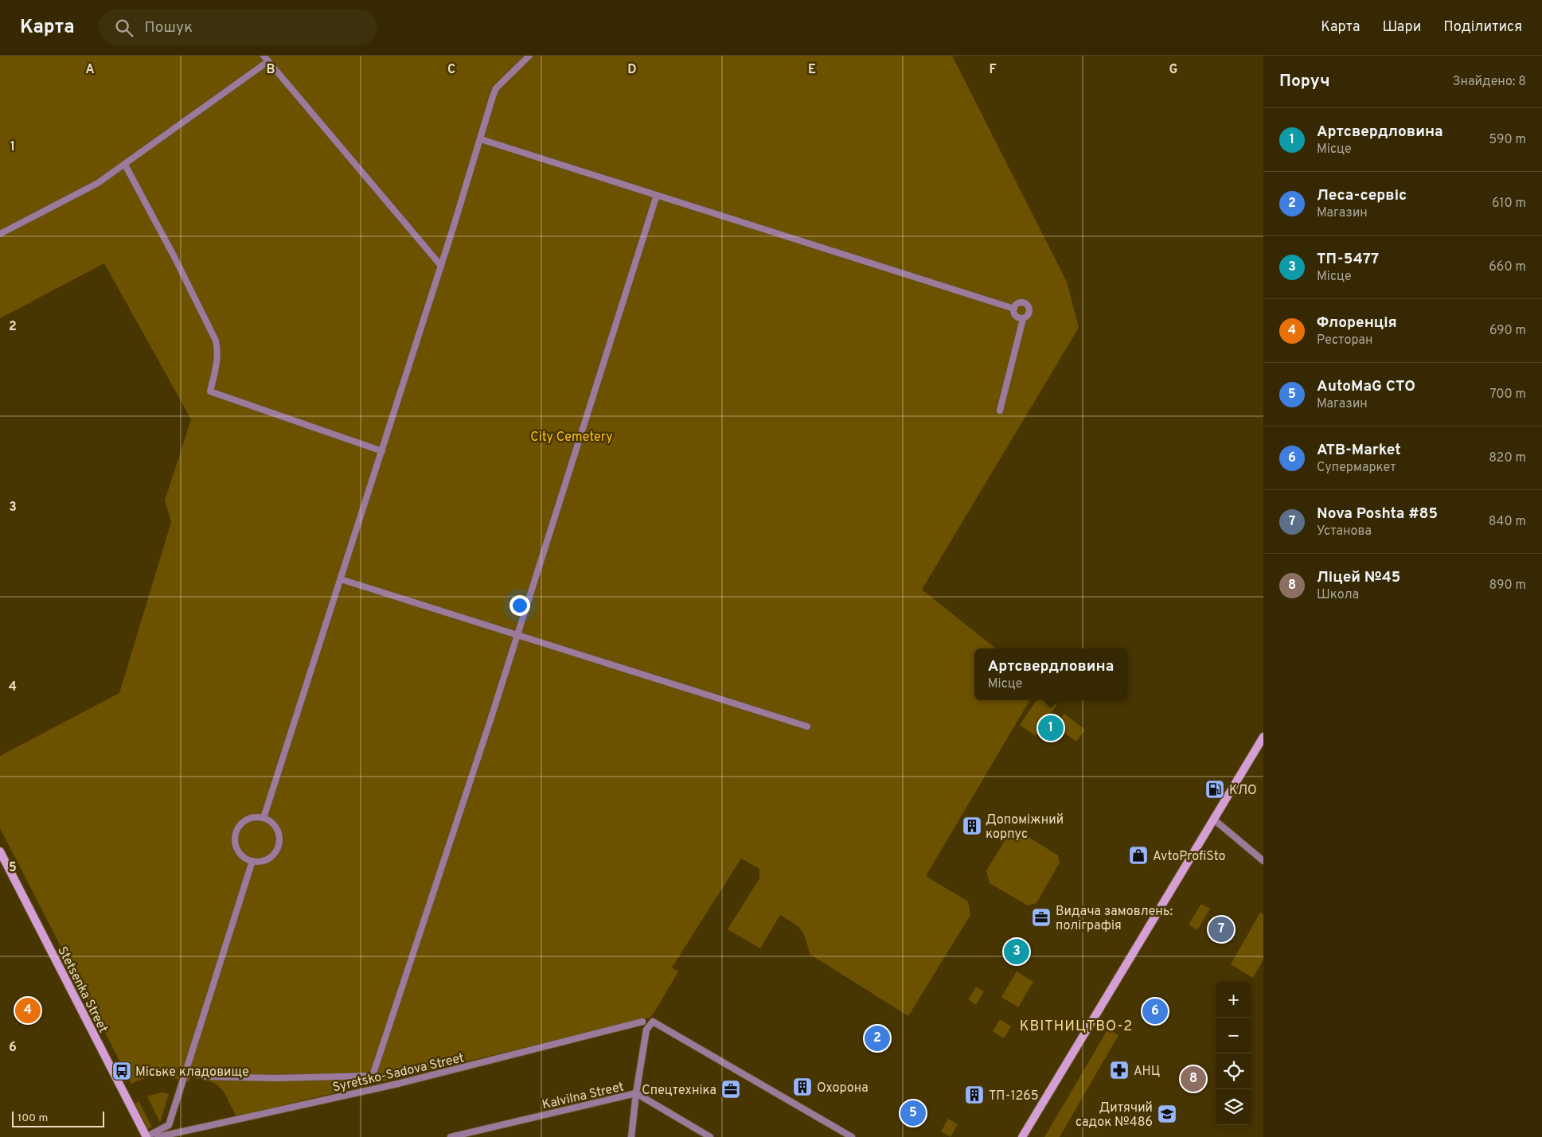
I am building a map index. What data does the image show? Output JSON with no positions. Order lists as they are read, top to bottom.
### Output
{
  "streets": {
    "main road": ["Stetsenka Street"],
    "street": ["Syretsko-Sadova Street", "Kalvilna Street"]
  },
  "districts": ["КВІТНИЦТВО-2"],
  "parks": ["City Cemetery"],
  "places": {
    "fuel station": ["КЛО"],
    "building": ["Допоміжний корпус", "Охорона", "ТП-1265"],
    "shop": ["AvtoProfiSto"],
    "office": ["Видача замовлень: поліграфія", "Спецтехніка"],
    "pharmacy": ["АНЦ"],
    "bus stop": ["Міське кладовище"],
    "school or university": ["Дитячий садок №486"]
  },
  "scale_bar": "100 m",
  "page": {
    "header": "Карта",
    "search": "Пошук",
    "nav": ["Карта", "Шари", "Поділитися"],
    "heading": ["Поруч", "Знайдено: 8"],
    "list": [
      {
        "mark": "1",
        "name": "Артсвердловина",
        "note": "Місце",
        "value": "590 m"
      },
      {
        "mark": "2",
        "name": "Леса-сервіс",
        "note": "Магазин",
        "value": "610 m"
      },
      {
        "mark": "3",
        "name": "ТП-5477",
        "note": "Місце",
        "value": "660 m"
      },
      {
        "mark": "4",
        "name": "Флоренція",
        "note": "Ресторан",
        "value": "690 m"
      },
      {
        "mark": "5",
        "name": "AutoMaG СТО",
        "note": "Магазин",
        "value": "700 m"
      },
      {
        "mark": "6",
        "name": "ATB-Market",
        "note": "Супермаркет",
        "value": "820 m"
      },
      {
        "mark": "7",
        "name": "Nova Poshta #85",
        "note": "Установа",
        "value": "840 m"
      },
      {
        "mark": "8",
        "name": "Ліцей №45",
        "note": "Школа",
        "value": "890 m"
      }
    ],
    "popup": ["Артсвердловина", "Місце"],
    "pins": [
      "1",
      "7",
      "3",
      "4",
      "6",
      "2",
      "8",
      "5"
    ],
    "map_buttons": ["+", "−"],
    "scale": "100 m"
  },
  "grid": {
    "columns": [
      "A",
      "B",
      "C",
      "D",
      "E",
      "F",
      "G"
    ],
    "rows": [
      "1",
      "2",
      "3",
      "4",
      "5",
      "6"
    ]
  }
}
